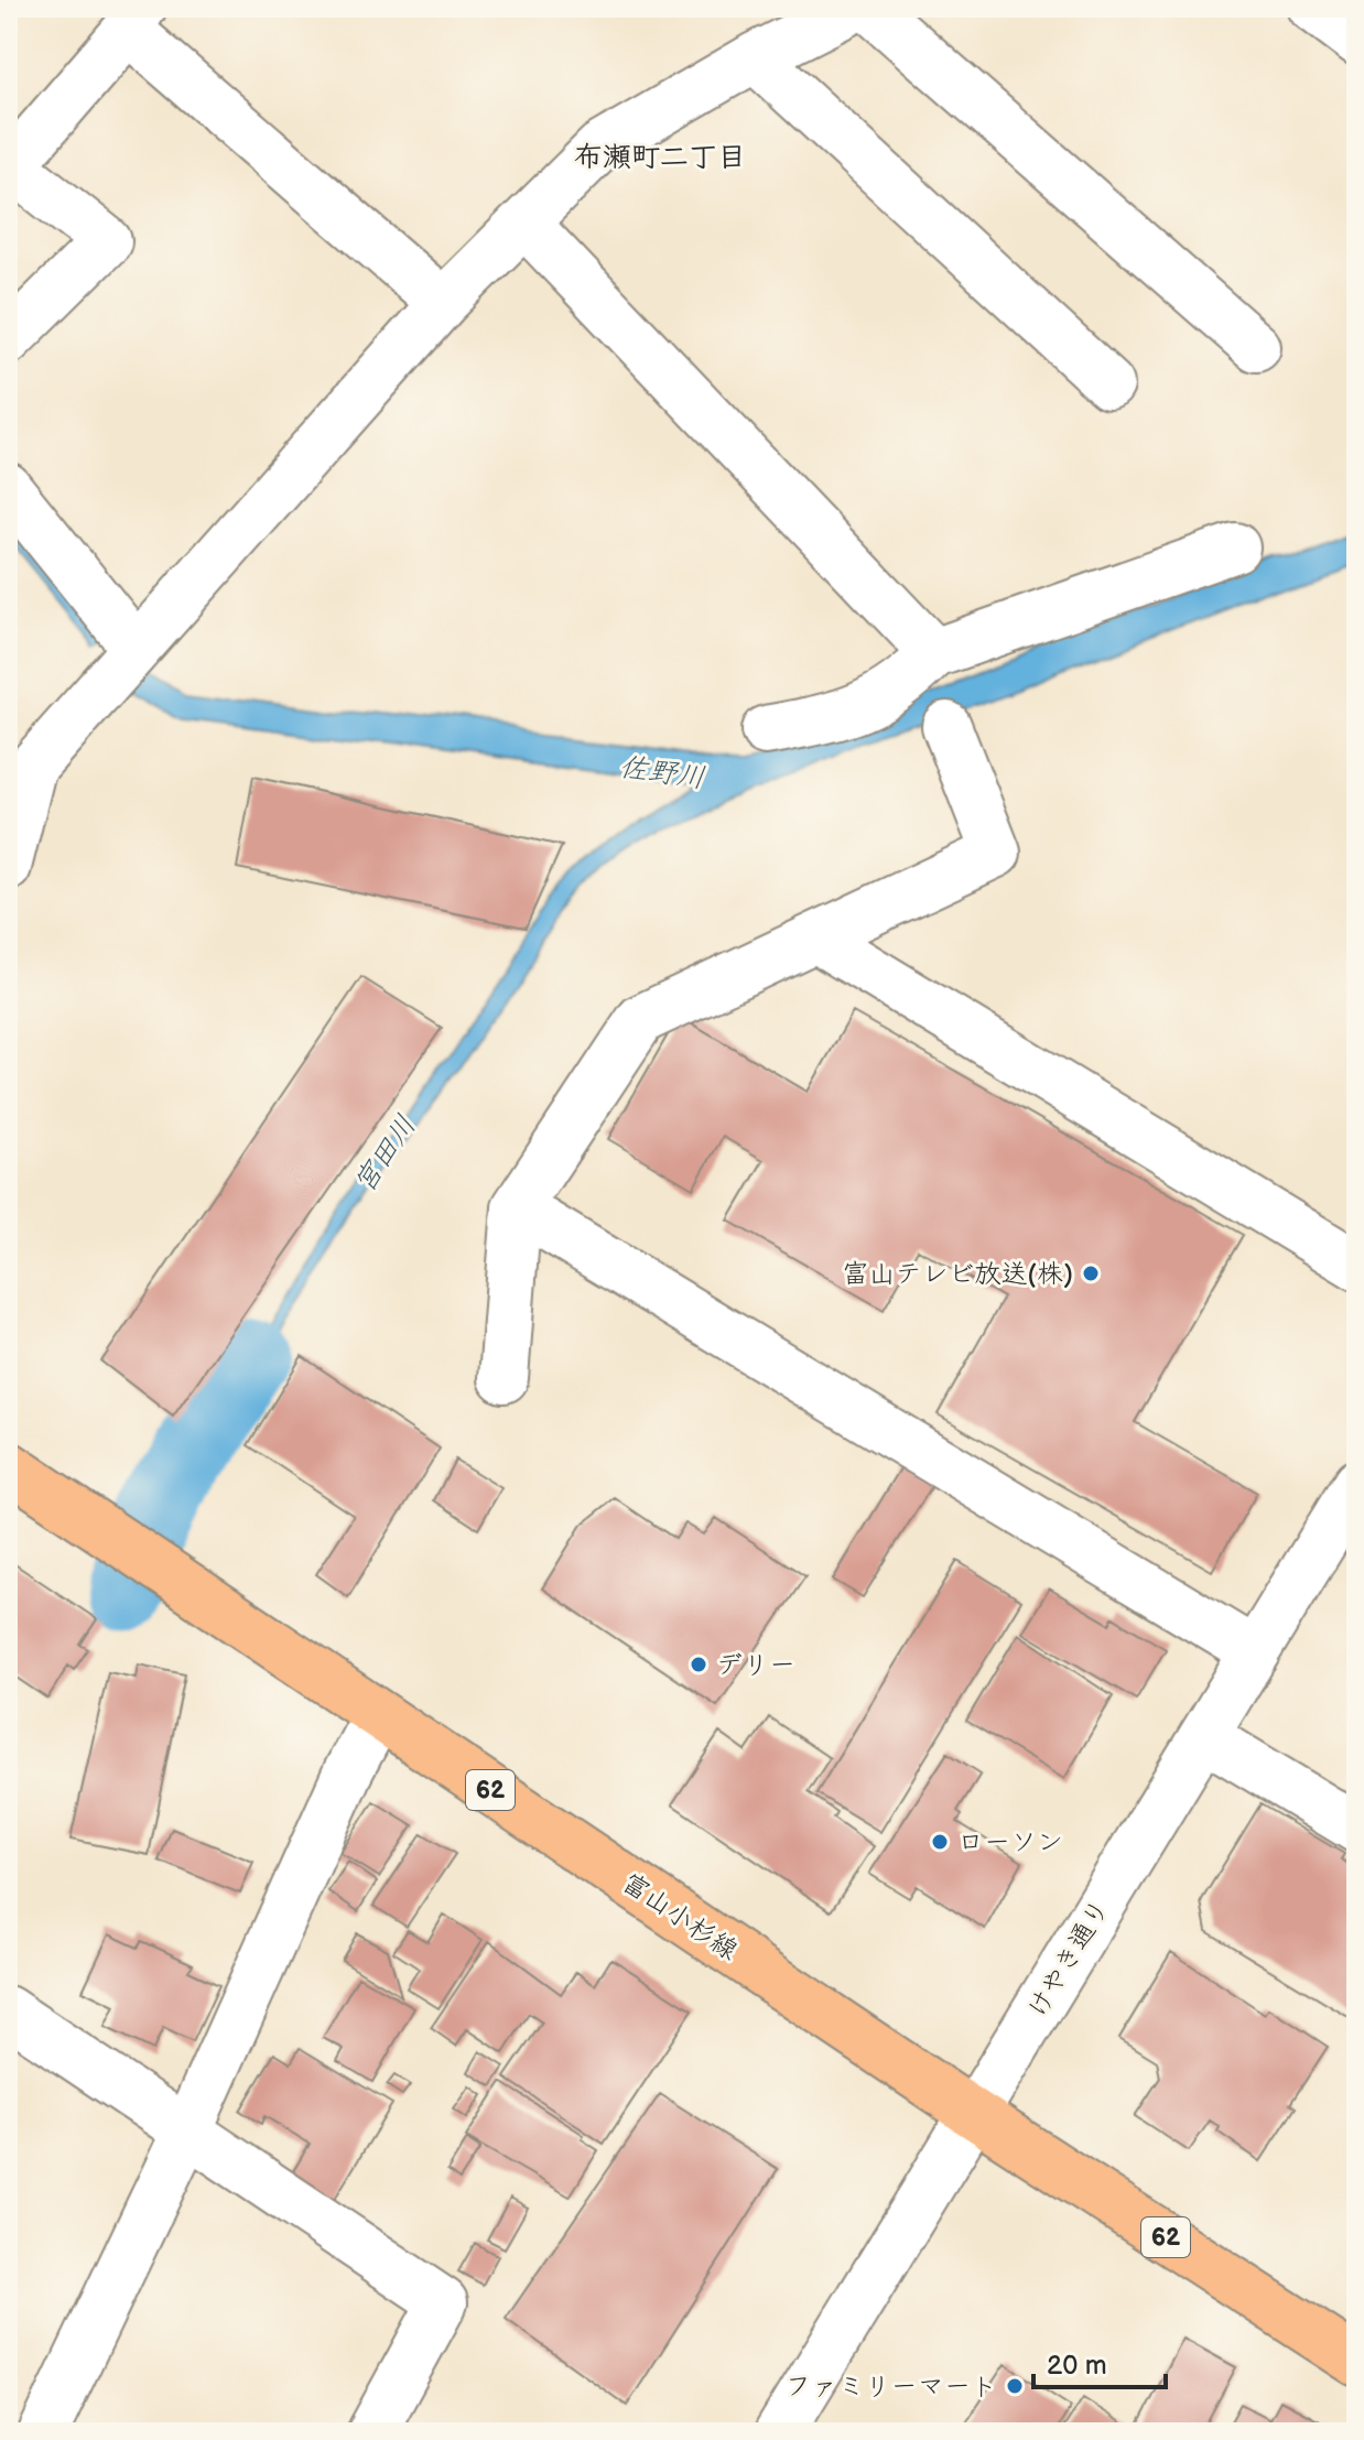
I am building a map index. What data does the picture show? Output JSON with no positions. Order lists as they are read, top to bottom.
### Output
{
  "streets": {
    "main road": ["62", "富山小杉線"],
    "street": ["けやき通り"]
  },
  "crossings": [
    ["富山小杉線", "けやき通り"]
  ],
  "districts": ["布瀬町二丁目"],
  "water": ["佐野川", "宮田川"],
  "places": [
    "富山テレビ放送(株)",
    "デリー",
    "ローソン",
    "ファミリーマート"
  ],
  "scale_bar": "20 m"
}
